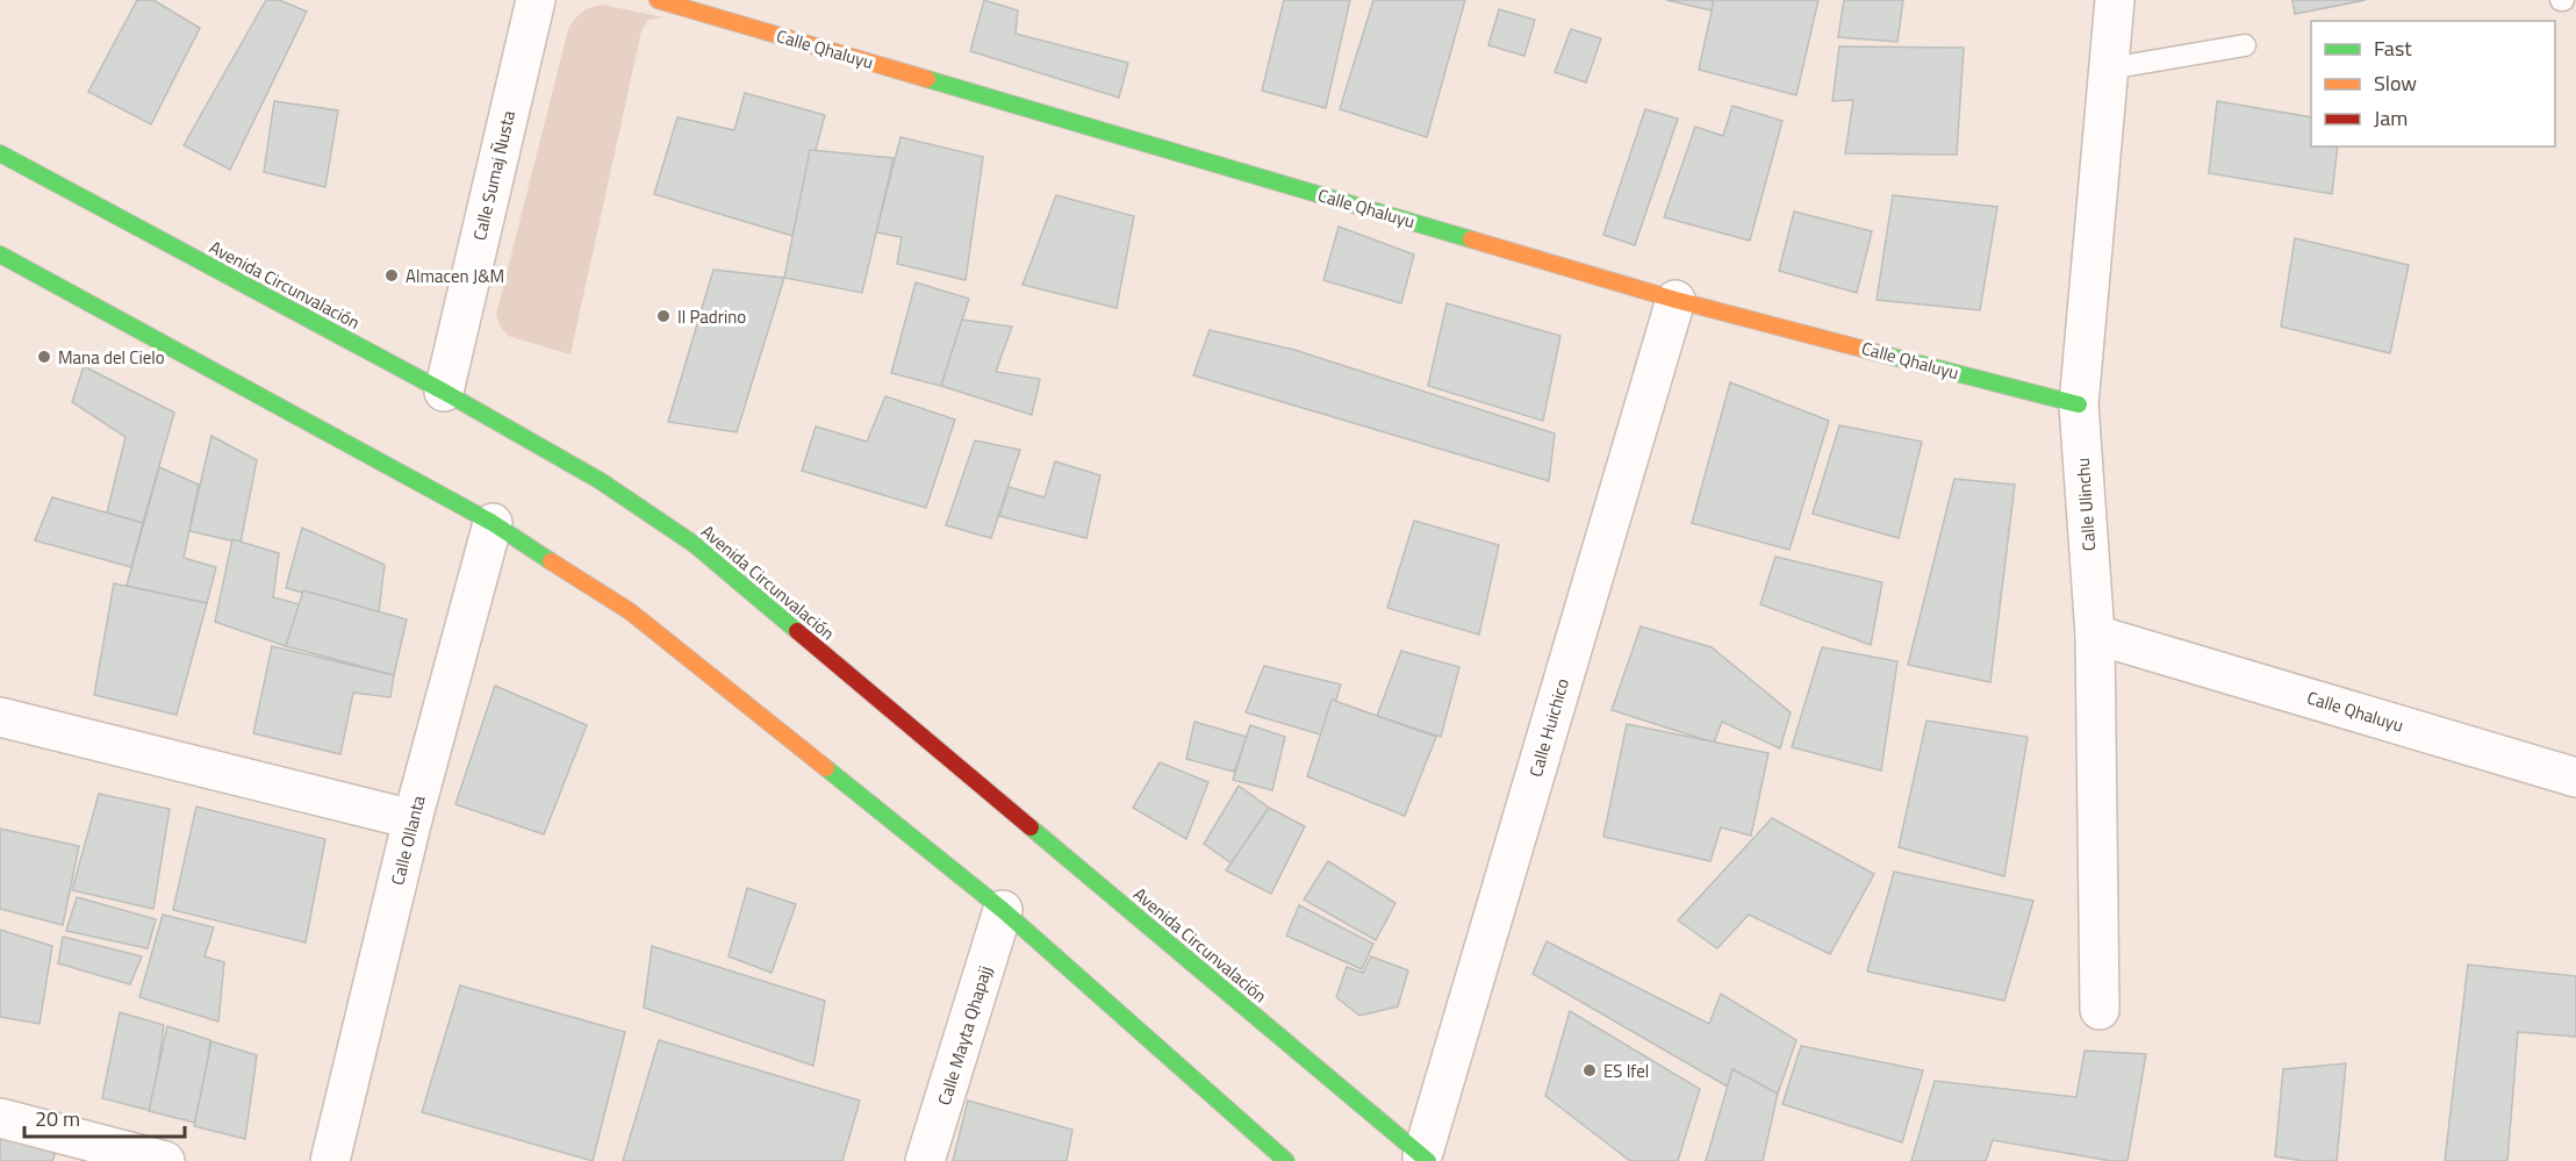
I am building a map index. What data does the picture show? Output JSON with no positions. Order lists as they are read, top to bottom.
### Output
{
  "streets": {
    "main road": ["Calle Qhaluyu", "Avenida Circunvalación"],
    "street": [
      "Calle Sumaj Ñusta",
      "Calle Ulinchu",
      "Calle Huichico",
      "Calle Ollanta",
      "Calle Mayta Qhapajj"
    ]
  },
  "crossings": [
    ["Calle Qhaluyu", "Calle Ulinchu"],
    ["Calle Qhaluyu", "Calle Huichico"],
    ["Calle Sumaj Ñusta", "Avenida Circunvalación"],
    ["Avenida Circunvalación", "Calle Huichico"]
  ],
  "places": [
    "Almacen J&M",
    "Il Padrino",
    "Mana del Cielo",
    "ES Ifel"
  ],
  "legend": ["Fast", "Slow", "Jam"],
  "scale_bar": "20 m"
}
